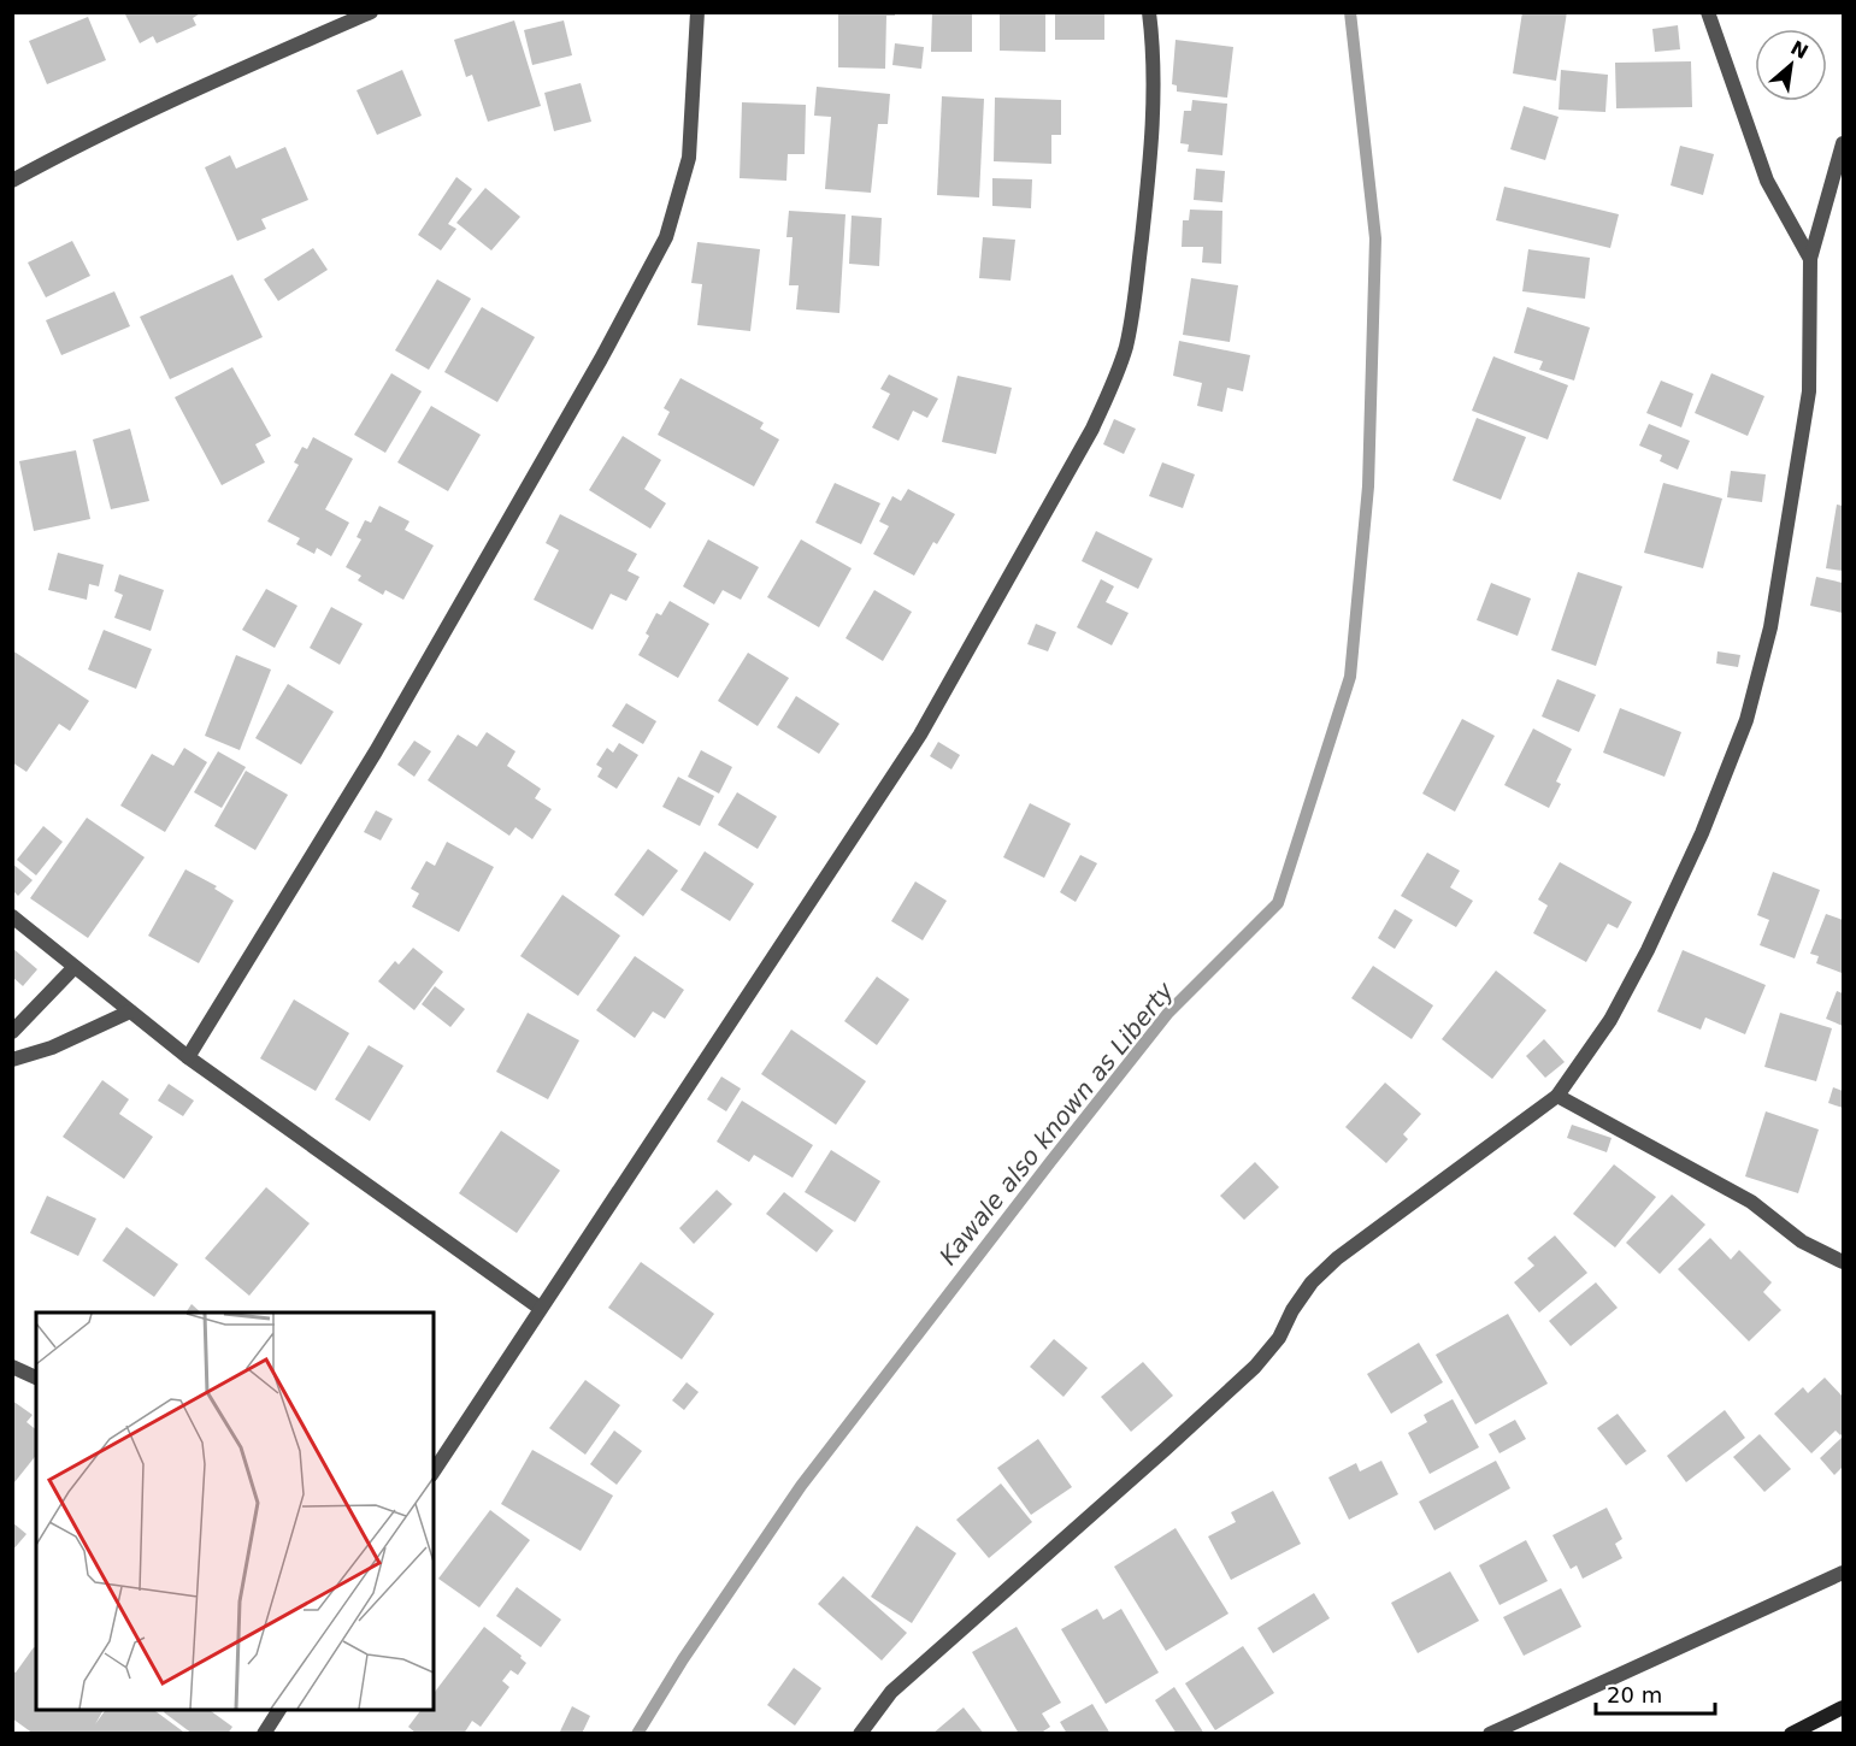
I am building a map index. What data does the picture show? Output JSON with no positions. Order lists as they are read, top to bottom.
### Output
{
  "water": ["Kawale also known as Liberty"],
  "scale_bar": "20 m",
  "north": "top right"
}
